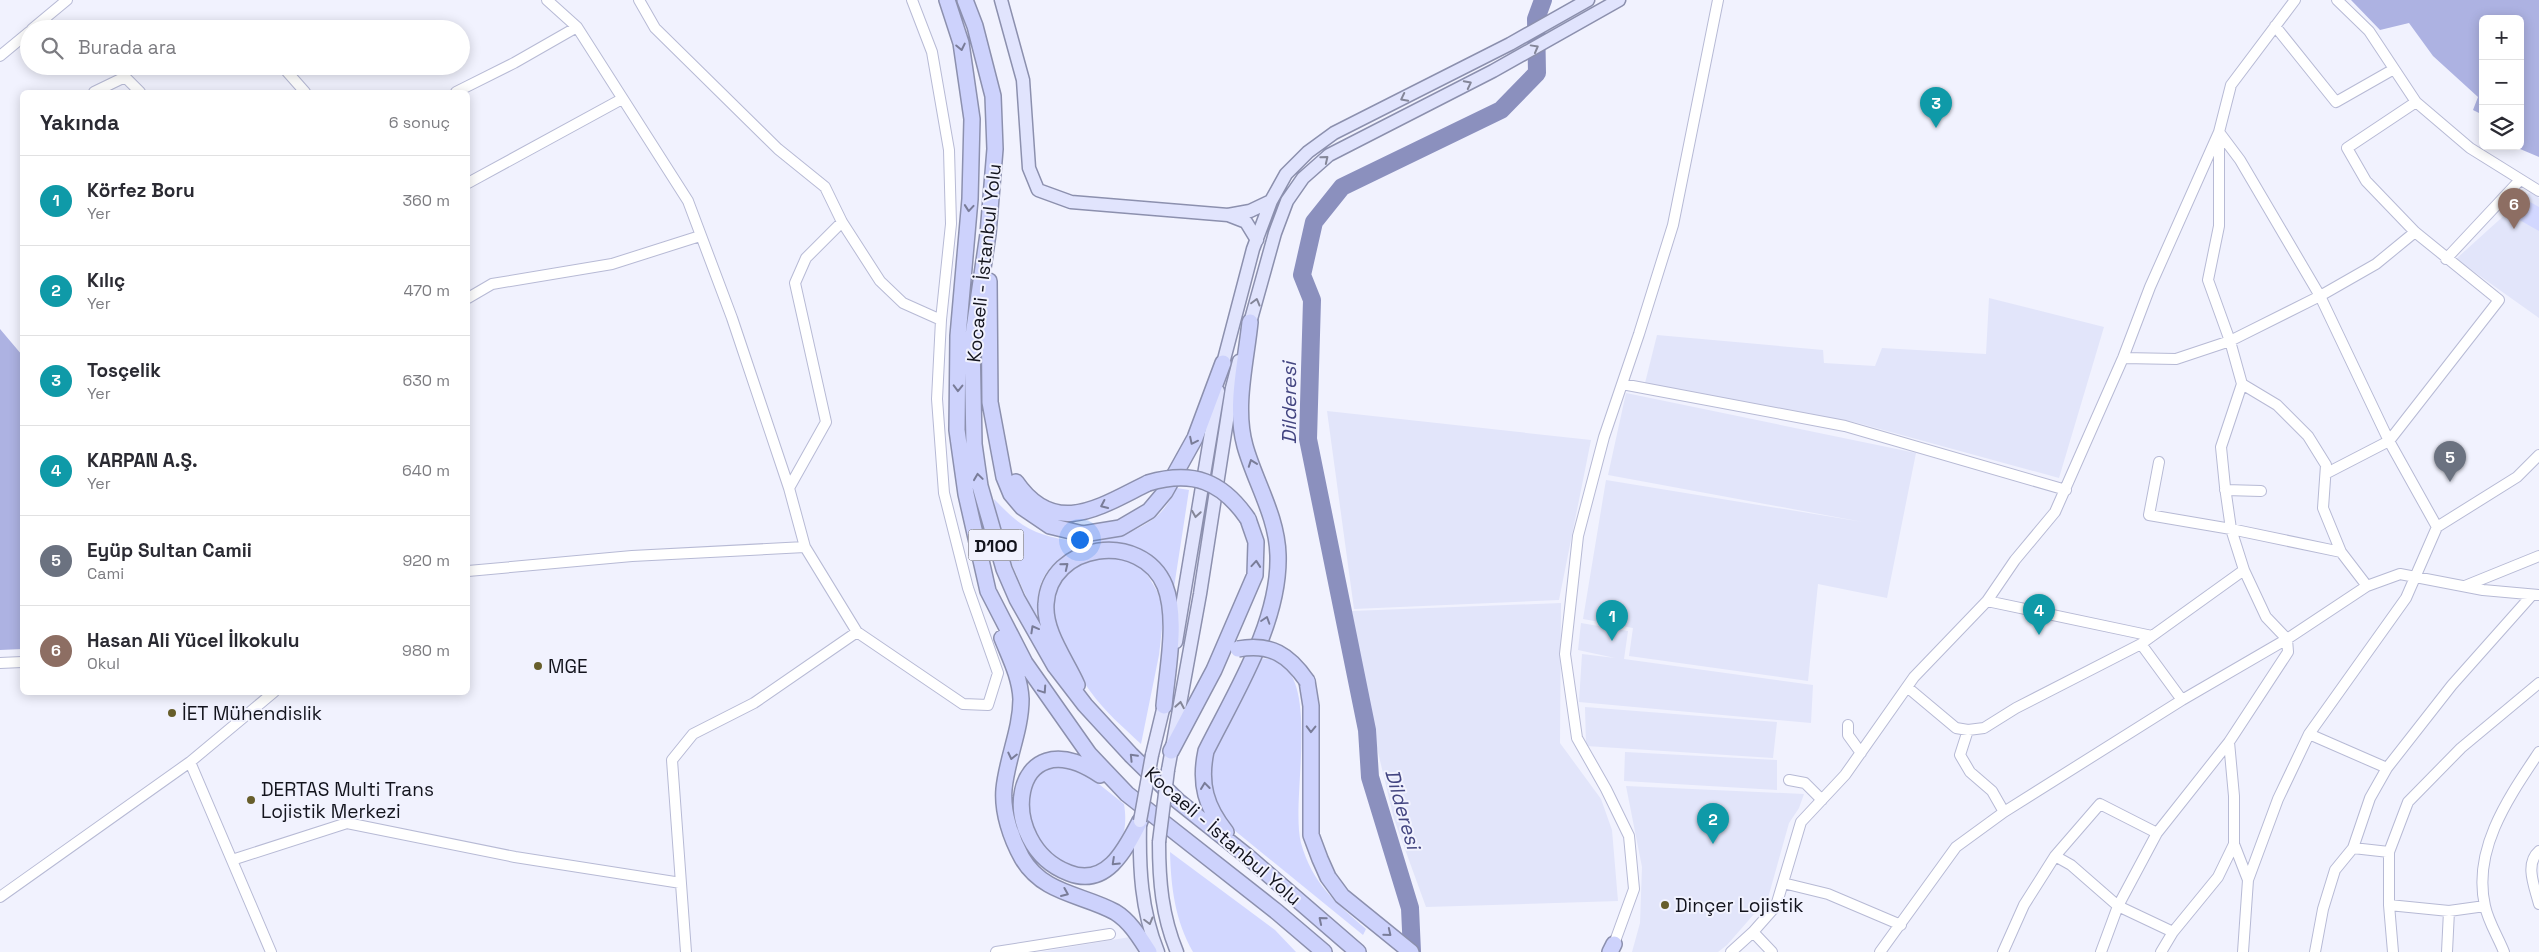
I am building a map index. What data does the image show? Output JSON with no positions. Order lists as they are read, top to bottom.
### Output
{
  "streets": {
    "highway": ["Kocaeli - İstanbul Yolu", "D100"]
  },
  "water": ["Dilderesi"],
  "places": [
    "MGE",
    "İET Mühendislik",
    "DERTAS Multi Trans Lojistik Merkezi",
    "Dinçer Lojistik"
  ],
  "page": {
    "map_buttons": ["+", "−"],
    "search": "Burada ara",
    "pins": [
      "3",
      "6",
      "5",
      "4",
      "1",
      "2"
    ],
    "heading": ["Yakında", "6 sonuç"],
    "list": [
      {
        "mark": "1",
        "name": "Körfez Boru",
        "note": "Yer",
        "value": "360 m"
      },
      {
        "mark": "2",
        "name": "Kılıç",
        "note": "Yer",
        "value": "470 m"
      },
      {
        "mark": "3",
        "name": "Tosçelik",
        "note": "Yer",
        "value": "630 m"
      },
      {
        "mark": "4",
        "name": "KARPAN A.Ş.",
        "note": "Yer",
        "value": "640 m"
      },
      {
        "mark": "5",
        "name": "Eyüp Sultan Camii",
        "note": "Cami",
        "value": "920 m"
      },
      {
        "mark": "6",
        "name": "Hasan Ali Yücel İlkokulu",
        "note": "Okul",
        "value": "980 m"
      }
    ]
  }
}
